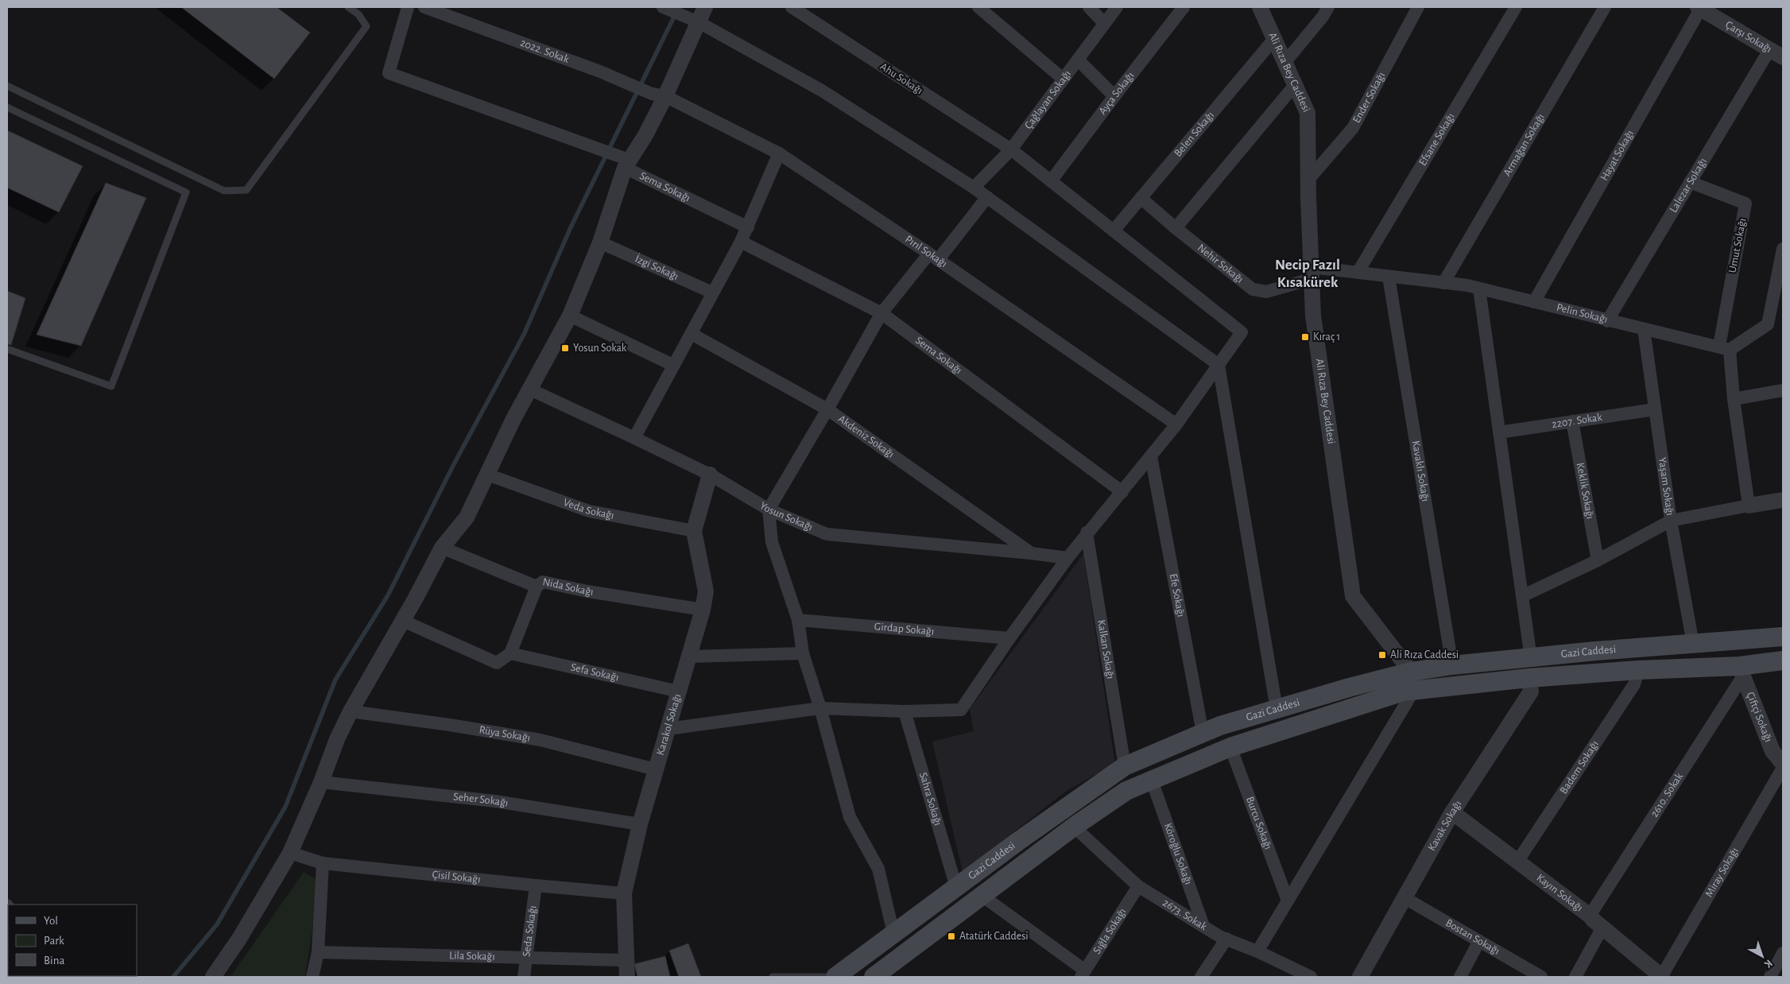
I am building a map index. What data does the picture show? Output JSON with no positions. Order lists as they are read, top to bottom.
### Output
{
  "streets": {
    "main road": ["Gazi Caddesi"],
    "street": [
      "Çarşı Sokağı",
      "2022. Sokak",
      "Ali Rıza Bey Caddesi",
      "Ahu Sokağı",
      "Ayça Sokağı",
      "Ender Sokağı",
      "Çağlayan Sokağı",
      "Belen Sokağı",
      "Efsane Sokağı",
      "Armağan Sokağı",
      "Hayat Sokağı",
      "Lalezar Sokağı",
      "Sema Sokağı",
      "Umut Sokağı",
      "Pırıl Sokağı",
      "Nehir Sokağı",
      "İzgi Sokağı",
      "Pelin Sokağı",
      "2207. Sokak",
      "Akdeniz Sokağı",
      "Kavaklı Sokağı",
      "Yaşam Sokağı",
      "Keklik Sokağı",
      "Veda Sokağı",
      "Yosun Sokağı",
      "Nida Sokağı",
      "Efe Sokağı",
      "Girdap Sokağı",
      "Kalkan Sokağı",
      "Sefa Sokağı",
      "Çiftçi Sokağı",
      "Karakol Sokağı",
      "Rüya Sokağı",
      "Badem Sokağı",
      "2610. Sokak",
      "Sahra Sokağı",
      "Seher Sokağı",
      "Burcu Sokağı",
      "Kavak Sokağı",
      "Köroğlu Sokağı",
      "Miray Sokağı",
      "Çisil Sokağı",
      "Kayın Sokağı",
      "2673. Sokak",
      "Seda Sokağı",
      "Sığla Sokağı",
      "Bostan Sokağı",
      "Lila Sokağı"
    ]
  },
  "crossings": [
    ["Çarşı Sokağı", "Hayat Sokağı"],
    ["Çarşı Sokağı", "Lalezar Sokağı"],
    ["2022. Sokak", "Pırıl Sokağı"],
    ["Ali Rıza Bey Caddesi", "Ender Sokağı"],
    ["Ali Rıza Bey Caddesi", "Belen Sokağı"],
    ["Ali Rıza Bey Caddesi", "Nehir Sokağı"],
    ["Ali Rıza Bey Caddesi", "Pelin Sokağı"],
    ["Ali Rıza Bey Caddesi", "Gazi Caddesi"],
    ["Ahu Sokağı", "Ayça Sokağı"],
    ["Ahu Sokağı", "Çağlayan Sokağı"],
    ["Ahu Sokağı", "Belen Sokağı"],
    ["Belen Sokağı", "Nehir Sokağı"],
    ["Efsane Sokağı", "Pelin Sokağı"],
    ["Armağan Sokağı", "Pelin Sokağı"],
    ["Hayat Sokağı", "Pelin Sokağı"],
    ["Lalezar Sokağı", "Umut Sokağı"],
    ["Lalezar Sokağı", "Pelin Sokağı"],
    ["Umut Sokağı", "Pelin Sokağı"],
    ["Nehir Sokağı", "Pelin Sokağı"],
    ["Pelin Sokağı", "Kavaklı Sokağı"],
    ["Pelin Sokağı", "Yaşam Sokağı"],
    ["2207. Sokak", "Yaşam Sokağı"],
    ["2207. Sokak", "Keklik Sokağı"],
    ["Akdeniz Sokağı", "Yosun Sokağı"],
    ["Kavaklı Sokağı", "Gazi Caddesi"],
    ["Yaşam Sokağı", "Gazi Caddesi"],
    ["Veda Sokağı", "Karakol Sokağı"],
    ["Yosun Sokağı", "Karakol Sokağı"],
    ["Nida Sokağı", "Karakol Sokağı"],
    ["Efe Sokağı", "Gazi Caddesi"],
    ["Kalkan Sokağı", "Gazi Caddesi"],
    ["Gazi Caddesi", "Çiftçi Sokağı"],
    ["Gazi Caddesi", "Badem Sokağı"],
    ["Gazi Caddesi", "2610. Sokak"],
    ["Gazi Caddesi", "Sahra Sokağı"],
    ["Gazi Caddesi", "Burcu Sokağı"],
    ["Gazi Caddesi", "Kavak Sokağı"],
    ["Gazi Caddesi", "Köroğlu Sokağı"],
    ["Gazi Caddesi", "2673. Sokak"],
    ["Sefa Sokağı", "Karakol Sokağı"],
    ["Çiftçi Sokağı", "2610. Sokak"],
    ["Karakol Sokağı", "Rüya Sokağı"],
    ["Karakol Sokağı", "Seher Sokağı"],
    ["Karakol Sokağı", "Çisil Sokağı"],
    ["Karakol Sokağı", "Lila Sokağı"],
    ["Badem Sokağı", "Kayın Sokağı"],
    ["2610. Sokak", "Kayın Sokağı"],
    ["Kavak Sokağı", "Kayın Sokağı"],
    ["Kavak Sokağı", "Bostan Sokağı"],
    ["Köroğlu Sokağı", "2673. Sokak"],
    ["Miray Sokağı", "Kayın Sokağı"],
    ["Çisil Sokağı", "Seda Sokağı"],
    ["2673. Sokak", "Sığla Sokağı"],
    ["Seda Sokağı", "Lila Sokağı"]
  ],
  "districts": ["Necip Fazıl Kısakürek"],
  "places": {
    "transit": [
      "Kıraç 1",
      "Yosun Sokak",
      "Ali Rıza Caddesi",
      "Atatürk Caddesi"
    ]
  },
  "legend": ["Yol", "Park", "Bina"],
  "north": "bottom right"
}
